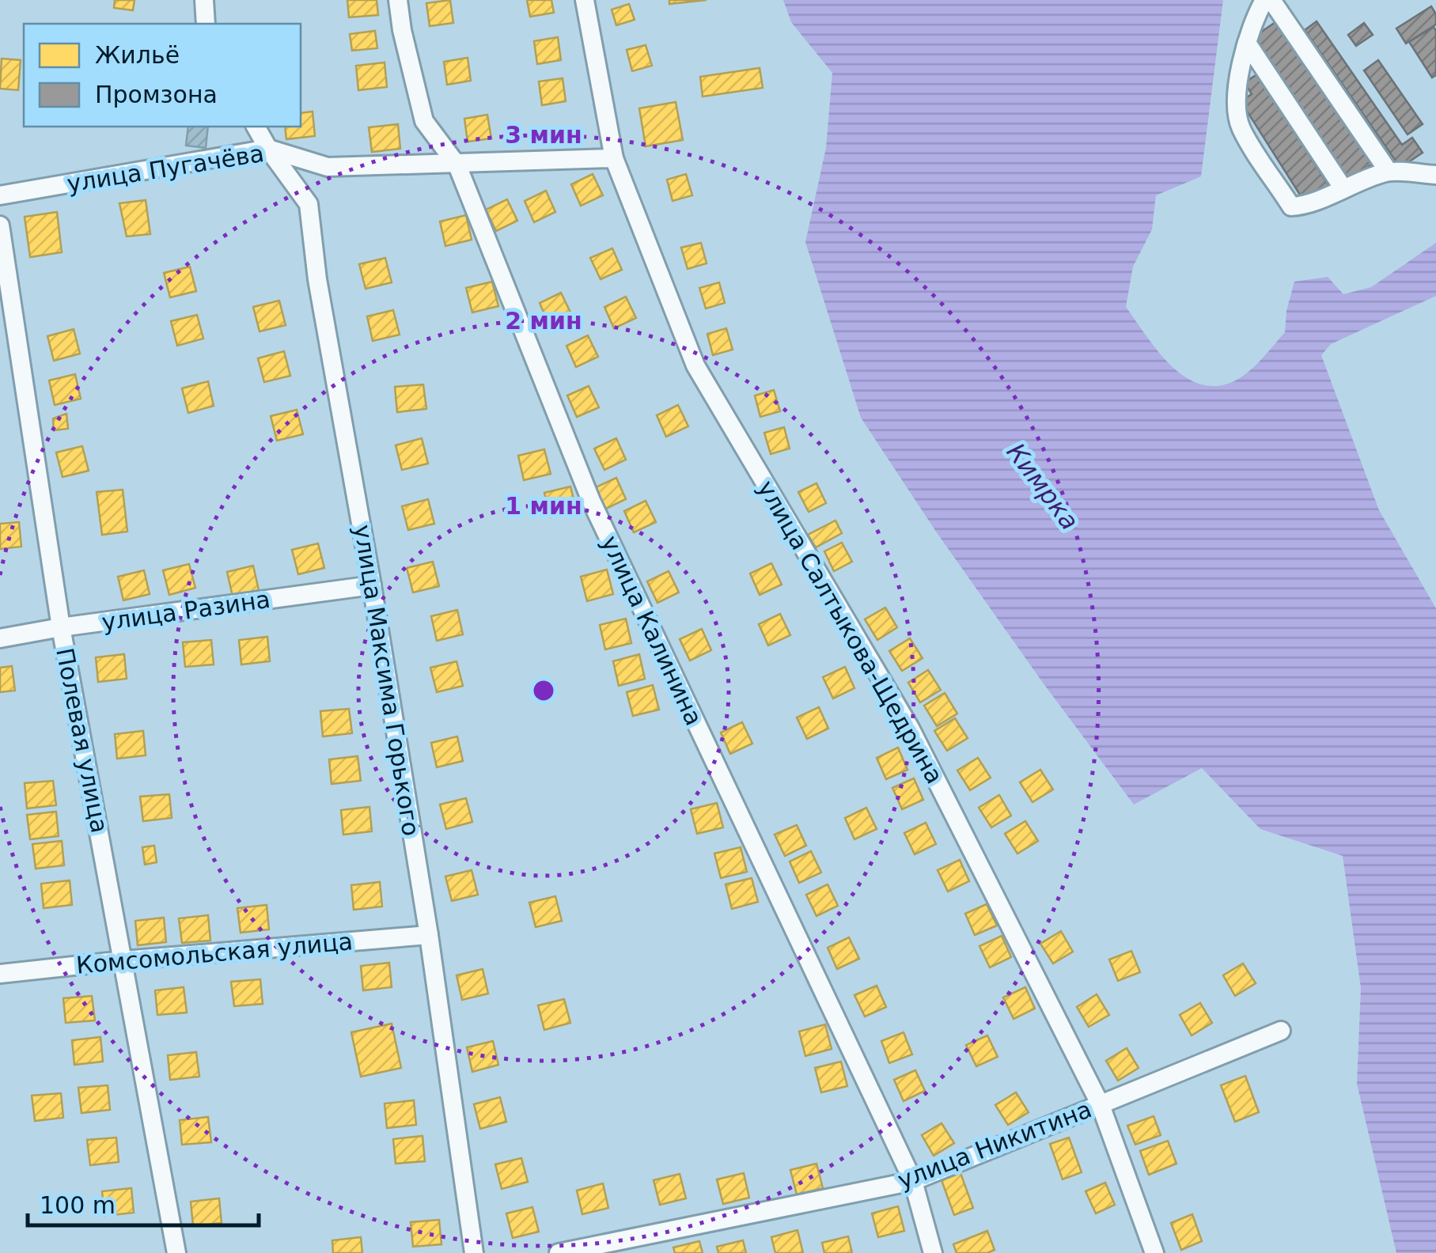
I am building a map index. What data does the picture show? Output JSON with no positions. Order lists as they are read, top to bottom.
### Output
{
  "streets": {
    "street": [
      "улица Пугачёва",
      "улица Разина",
      "улица Калинина",
      "улица Салтыкова-Щедрина",
      "улица Максима Горького",
      "Полевая улица",
      "Комсомольская улица",
      "улица Никитина"
    ]
  },
  "crossings": [
    ["улица Пугачёва", "улица Калинина"],
    ["улица Пугачёва", "улица Салтыкова-Щедрина"],
    ["улица Пугачёва", "улица Максима Горького"],
    ["улица Разина", "улица Максима Горького"],
    ["улица Разина", "Полевая улица"],
    ["улица Калинина", "улица Никитина"],
    ["улица Салтыкова-Щедрина", "улица Никитина"],
    ["улица Максима Горького", "Комсомольская улица"],
    ["Полевая улица", "Комсомольская улица"]
  ],
  "water": ["Кимрка"],
  "legend": ["Жильё", "Промзона"],
  "scale_bar": "100 m",
  "rings": ["3 мин", "2 мин", "1 мин"]
}
